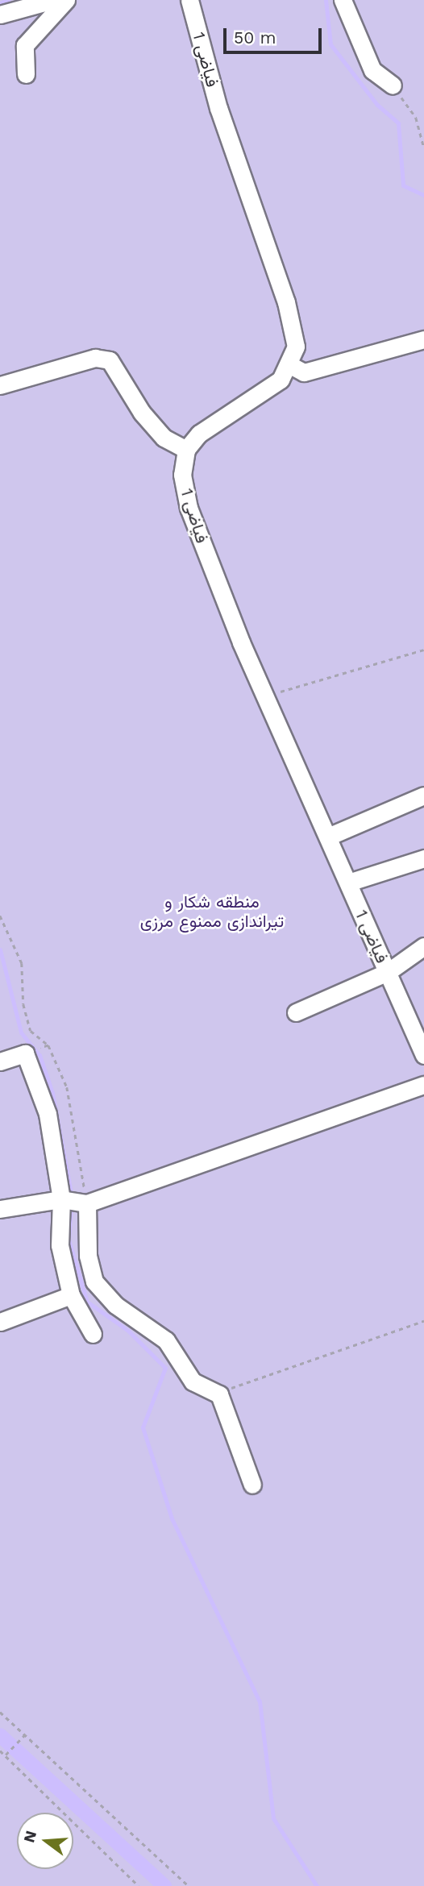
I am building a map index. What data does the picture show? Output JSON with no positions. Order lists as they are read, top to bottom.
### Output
{
  "streets": {
    "street": ["فیاضی 1"]
  },
  "parks": ["منطقه شکار و تیراندازی ممنوع مرزی"],
  "scale_bar": "50 m",
  "north": "left"
}
